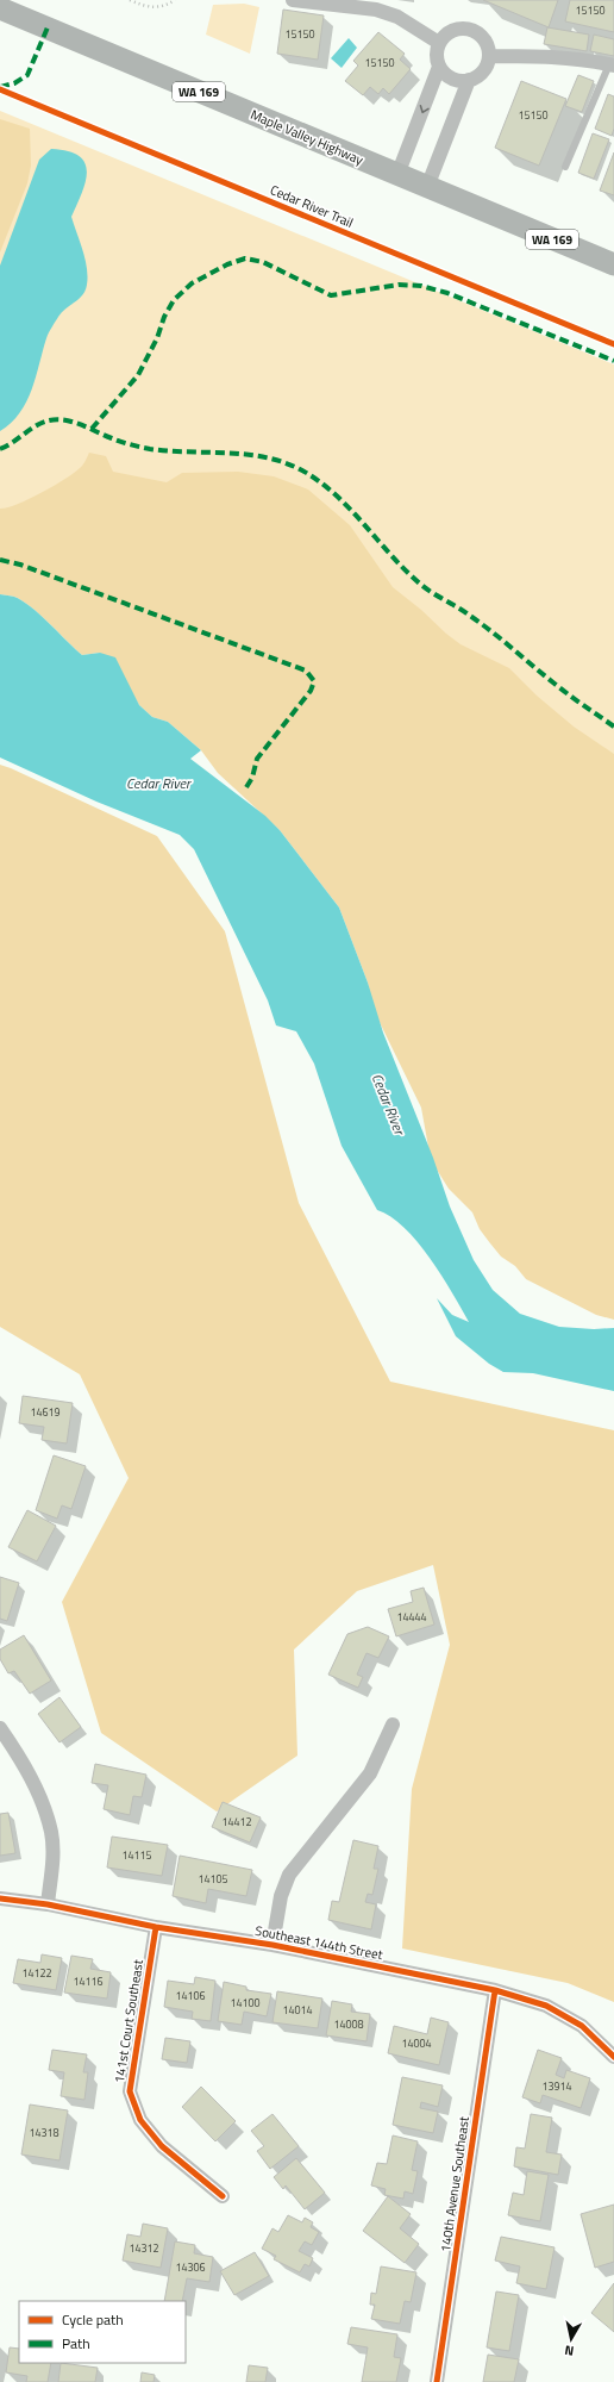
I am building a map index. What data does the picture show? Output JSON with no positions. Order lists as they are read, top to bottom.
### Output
{
  "streets": {
    "main road": ["WA 169", "Maple Valley Highway"],
    "street": ["Southeast 144th Street", "141st Court Southeast", "140th Avenue Southeast"],
    "cycle path": ["Cedar River Trail"]
  },
  "crossings": [
    ["Southeast 144th Street", "141st Court Southeast"],
    ["Southeast 144th Street", "140th Avenue Southeast"]
  ],
  "water": ["Cedar River"],
  "house_numbers": [
    "15150",
    "15150",
    "15150",
    "15150",
    "14619",
    "14444",
    "14412",
    "14115",
    "14105",
    "14122",
    "14116",
    "14106",
    "14100",
    "14014",
    "14008",
    "14004",
    "13914",
    "14318",
    "14312",
    "14306"
  ],
  "legend": ["Cycle path", "Path"],
  "north": "bottom"
}
